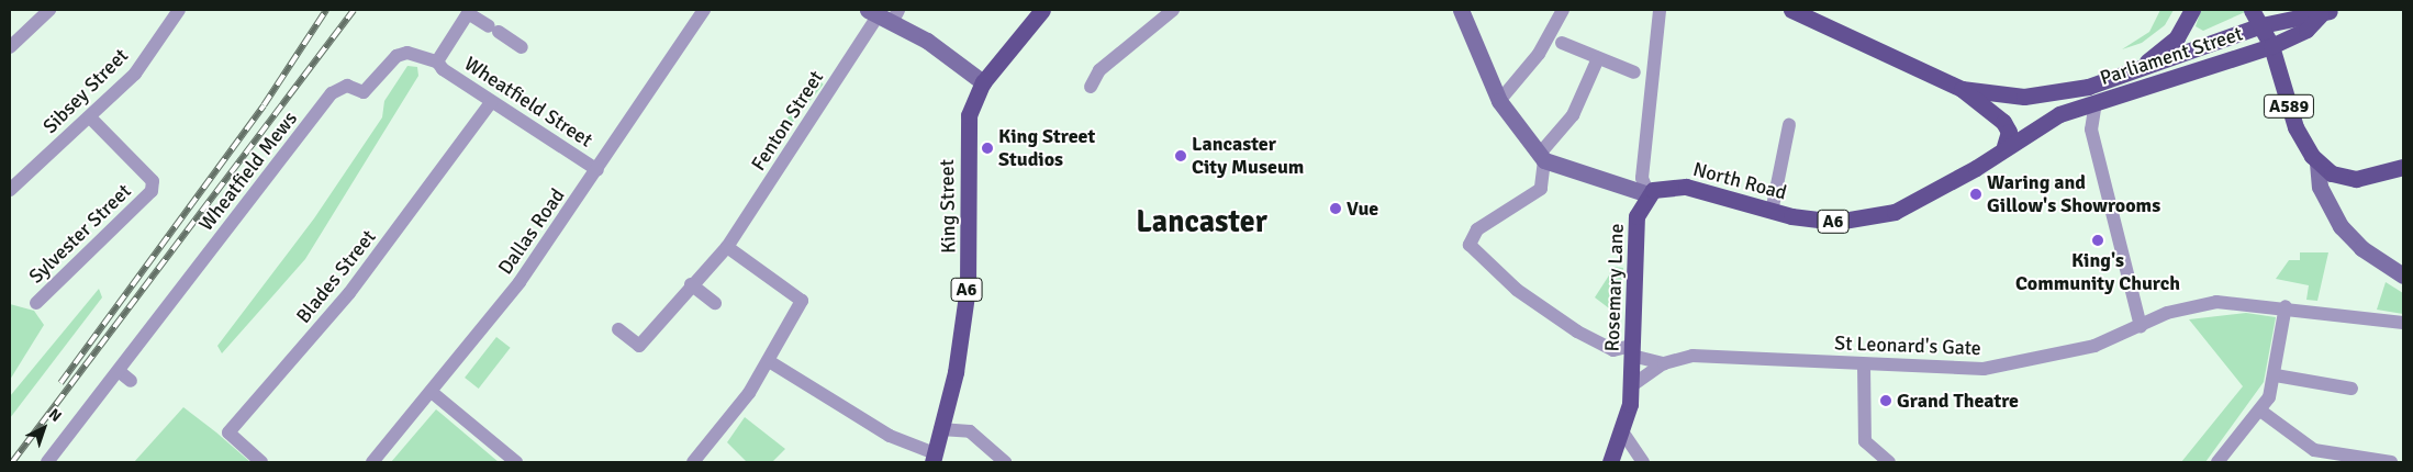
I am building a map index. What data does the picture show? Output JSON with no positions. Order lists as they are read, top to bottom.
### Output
{
  "streets": {
    "main road": [
      "Parliament Street",
      "A589",
      "North Road",
      "King Street",
      "A6",
      "Rosemary Lane"
    ],
    "street": [
      "Sibsey Street",
      "Wheatfield Street",
      "Fenton Street",
      "Wheatfield Mews",
      "Dallas Road",
      "Sylvester Street",
      "Blades Street",
      "St Leonard's Gate"
    ]
  },
  "crossings": [
    ["Parliament Street", "A589"],
    ["Parliament Street", "North Road"],
    ["Parliament Street", "A6"],
    ["Sibsey Street", "Sylvester Street"],
    ["Wheatfield Street", "Wheatfield Mews"],
    ["Wheatfield Street", "Dallas Road"],
    ["Wheatfield Street", "Blades Street"],
    ["North Road", "A6"],
    ["North Road", "Rosemary Lane"],
    ["King Street", "A6"],
    ["Rosemary Lane", "St Leonard's Gate"]
  ],
  "districts": ["Lancaster"],
  "places": [
    "King Street Studios",
    "Lancaster City Museum",
    "Waring and Gillow's Showrooms",
    "Vue",
    "King's Community Church",
    "Grand Theatre"
  ],
  "north": "top right"
}
